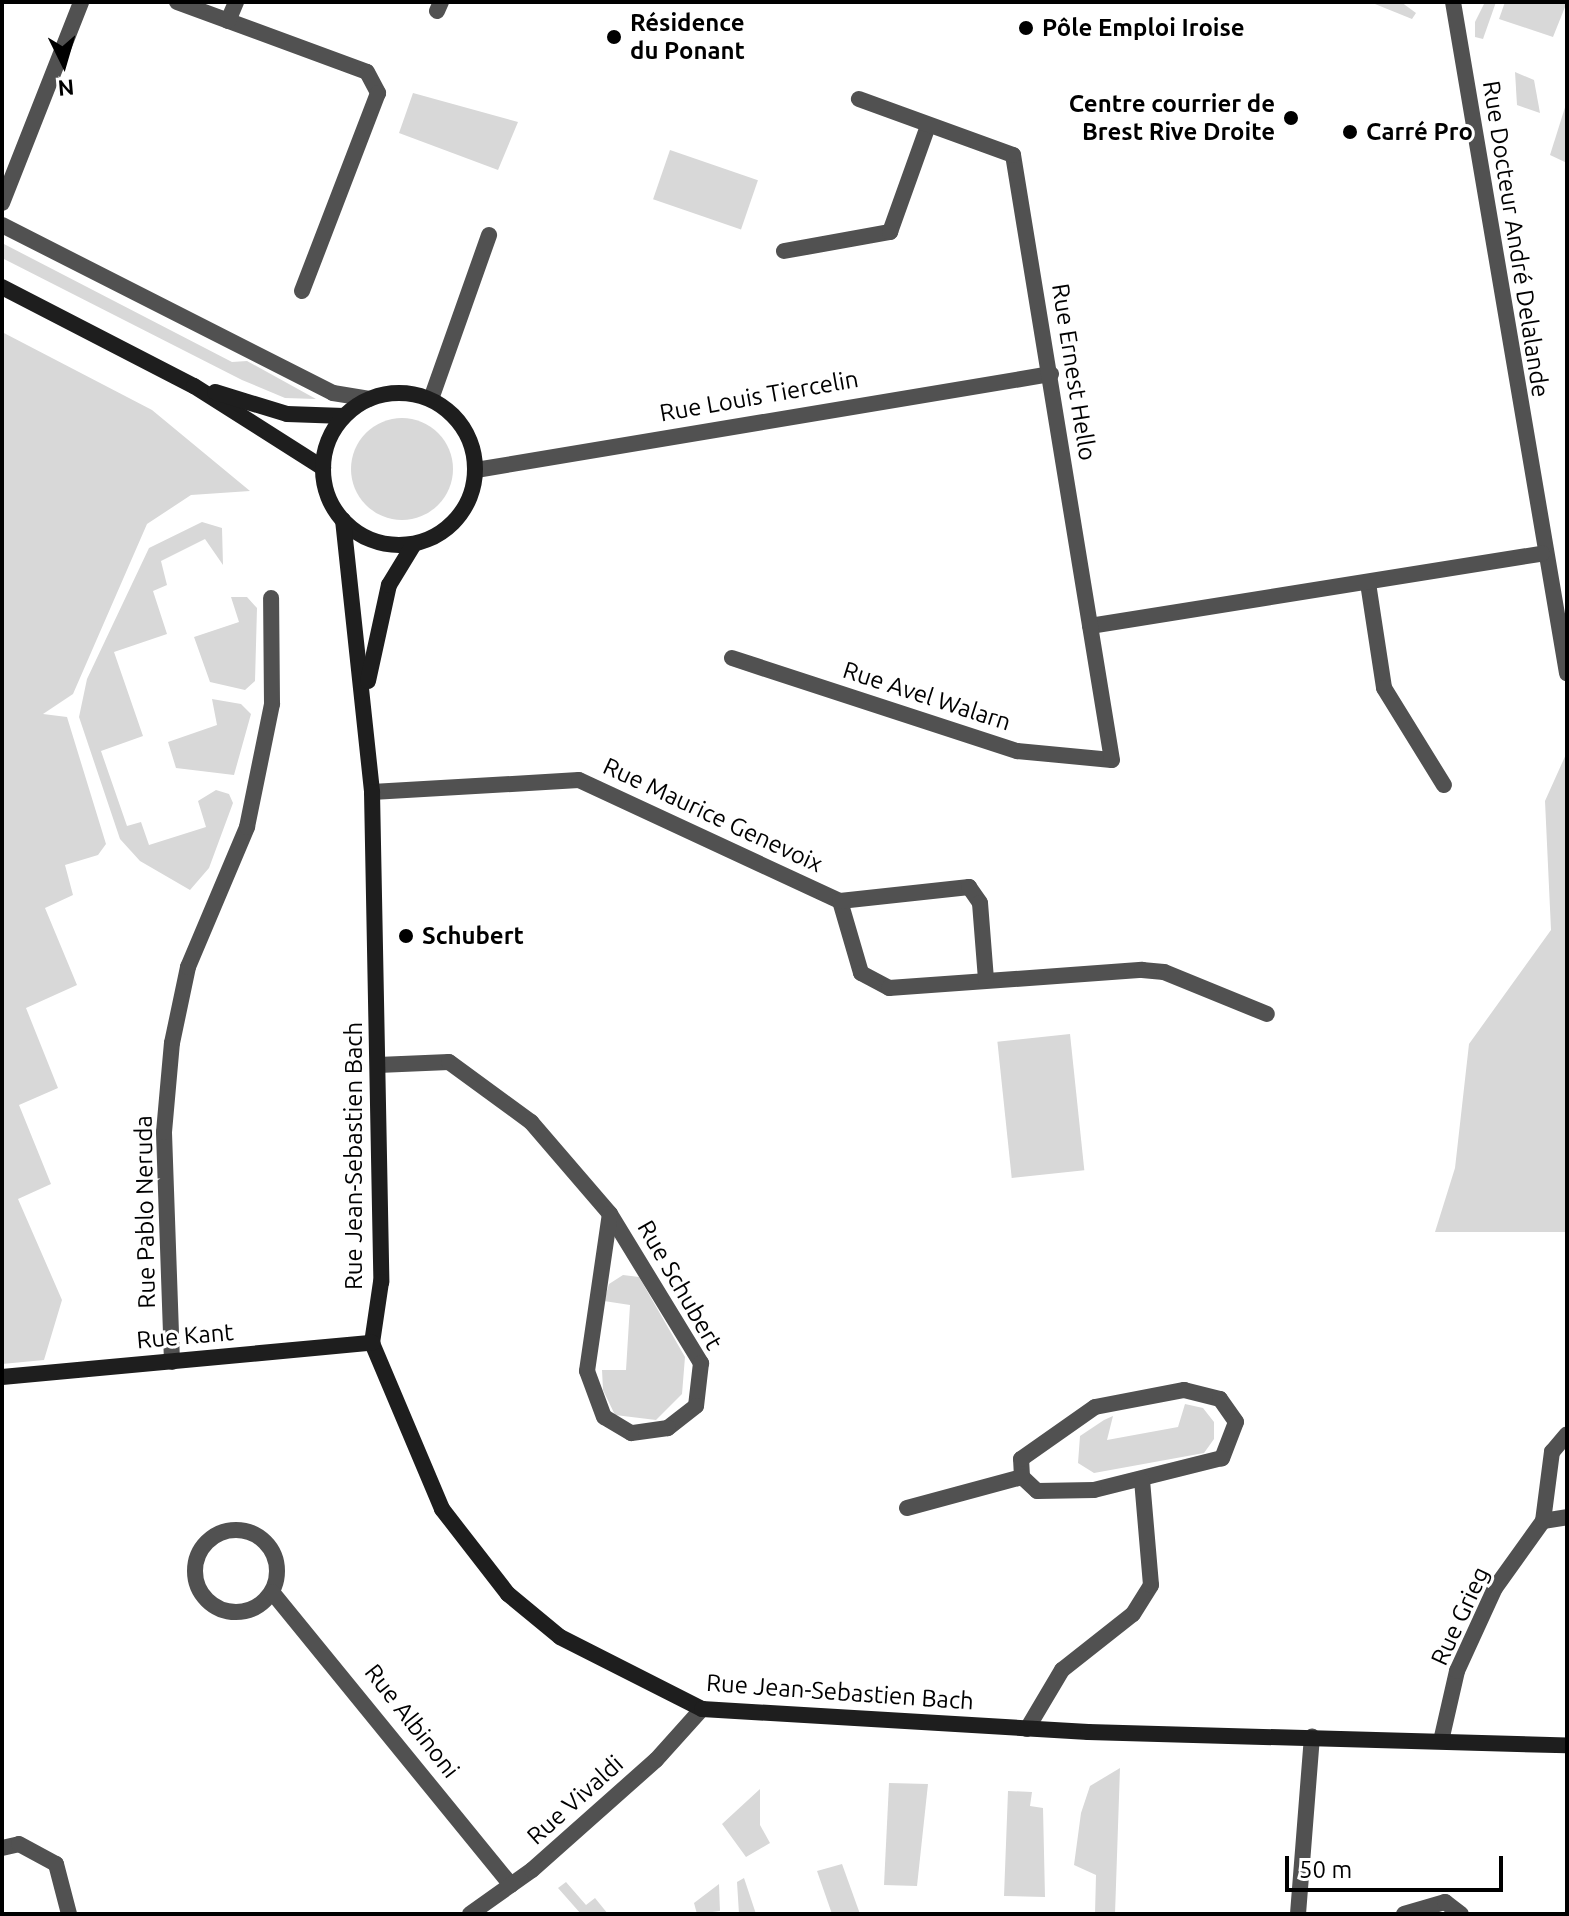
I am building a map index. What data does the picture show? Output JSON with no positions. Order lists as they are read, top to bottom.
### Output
{
  "streets": {
    "street": [
      "Rue Docteur André Delalande",
      "Rue Ernest Hello",
      "Rue Louis Tiercelin",
      "Rue Avel Walarn",
      "Rue Maurice Genevoix",
      "Rue Jean-Sebastien Bach",
      "Rue Pablo Neruda",
      "Rue Schubert",
      "Rue Kant",
      "Rue Grieg",
      "Rue Albinoni",
      "Rue Vivaldi"
    ]
  },
  "crossings": [
    ["Rue Ernest Hello", "Rue Louis Tiercelin"],
    ["Rue Ernest Hello", "Rue Avel Walarn"],
    ["Rue Louis Tiercelin", "Rue Jean-Sebastien Bach"],
    ["Rue Maurice Genevoix", "Rue Jean-Sebastien Bach"],
    ["Rue Jean-Sebastien Bach", "Rue Schubert"],
    ["Rue Jean-Sebastien Bach", "Rue Kant"],
    ["Rue Jean-Sebastien Bach", "Rue Grieg"],
    ["Rue Jean-Sebastien Bach", "Rue Vivaldi"],
    ["Rue Pablo Neruda", "Rue Kant"],
    ["Rue Albinoni", "Rue Vivaldi"]
  ],
  "places": [
    "Pôle Emploi Iroise",
    "Résidence du Ponant",
    "Centre courrier de Brest Rive Droite",
    "Carré Pro",
    "Schubert"
  ],
  "scale_bar": "50 m",
  "north": "bottom"
}
